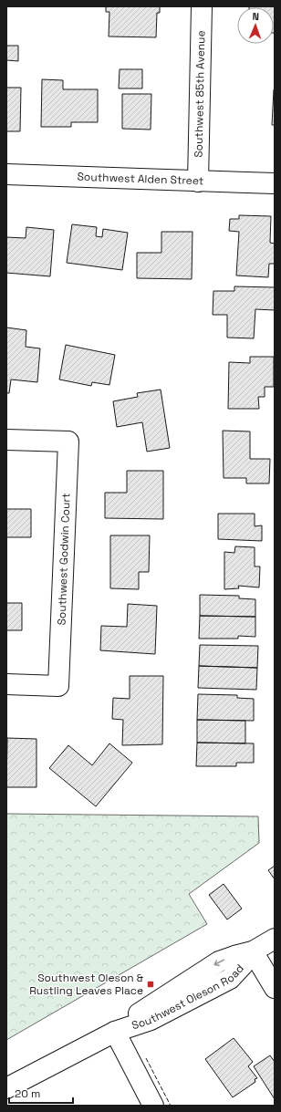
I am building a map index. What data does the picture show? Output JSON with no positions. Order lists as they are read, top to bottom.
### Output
{
  "streets": {
    "street": [
      "Southwest 85th Avenue",
      "Southwest Alden Street",
      "Southwest Godwin Court",
      "Southwest Oleson Road"
    ]
  },
  "crossings": [
    ["Southwest 85th Avenue", "Southwest Alden Street"]
  ],
  "places": {
    "transit": ["Southwest Oleson & Rustling Leaves Place"]
  },
  "scale_bar": "20 m",
  "north": "top"
}
